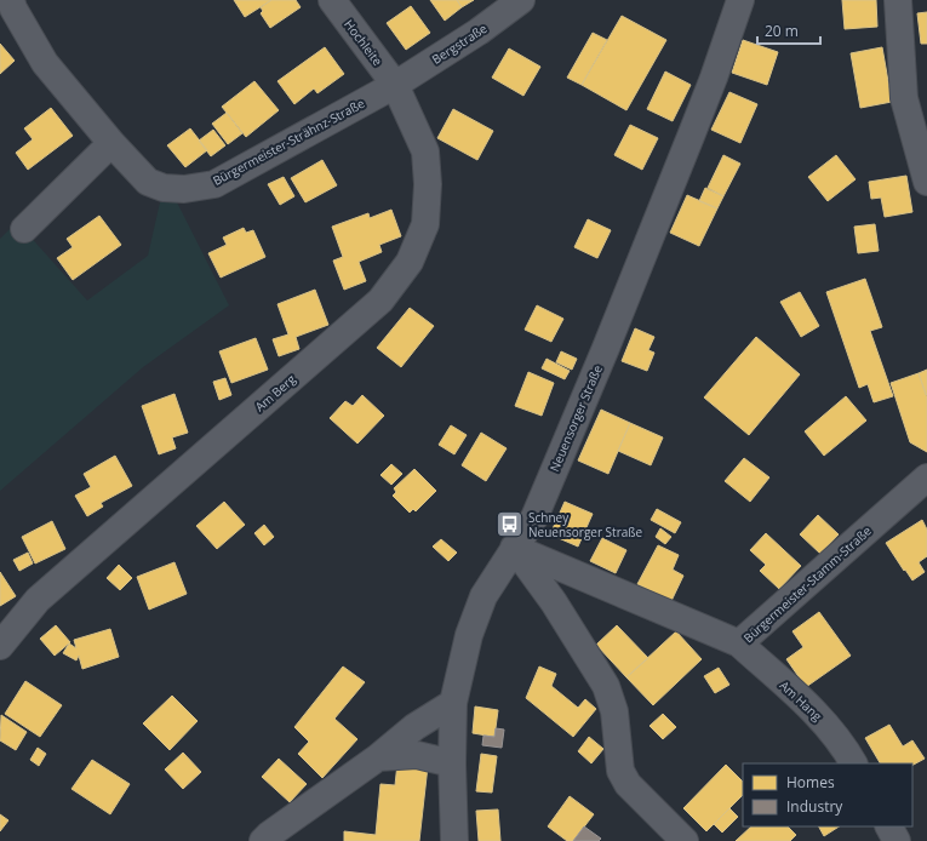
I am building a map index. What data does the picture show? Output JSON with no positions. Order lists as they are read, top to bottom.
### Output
{
  "streets": {
    "street": [
      "Hochleite",
      "Bergstraße",
      "Bürgermeister-Strähnz-Straße",
      "Am Berg",
      "Neuensorger Straße",
      "Bürgermeister-Stamm-Straße",
      "Am Hang"
    ]
  },
  "crossings": [
    ["Hochleite", "Bergstraße"],
    ["Hochleite", "Bürgermeister-Strähnz-Straße"],
    ["Hochleite", "Am Berg"],
    ["Bergstraße", "Bürgermeister-Strähnz-Straße"],
    ["Bergstraße", "Am Berg"],
    ["Bürgermeister-Strähnz-Straße", "Am Berg"],
    ["Neuensorger Straße", "Bürgermeister-Stamm-Straße"],
    ["Bürgermeister-Stamm-Straße", "Am Hang"]
  ],
  "places": {
    "bus stop": ["Schney Neuensorger Straße"]
  },
  "legend": ["Homes", "Industry"],
  "scale_bar": "20 m"
}
